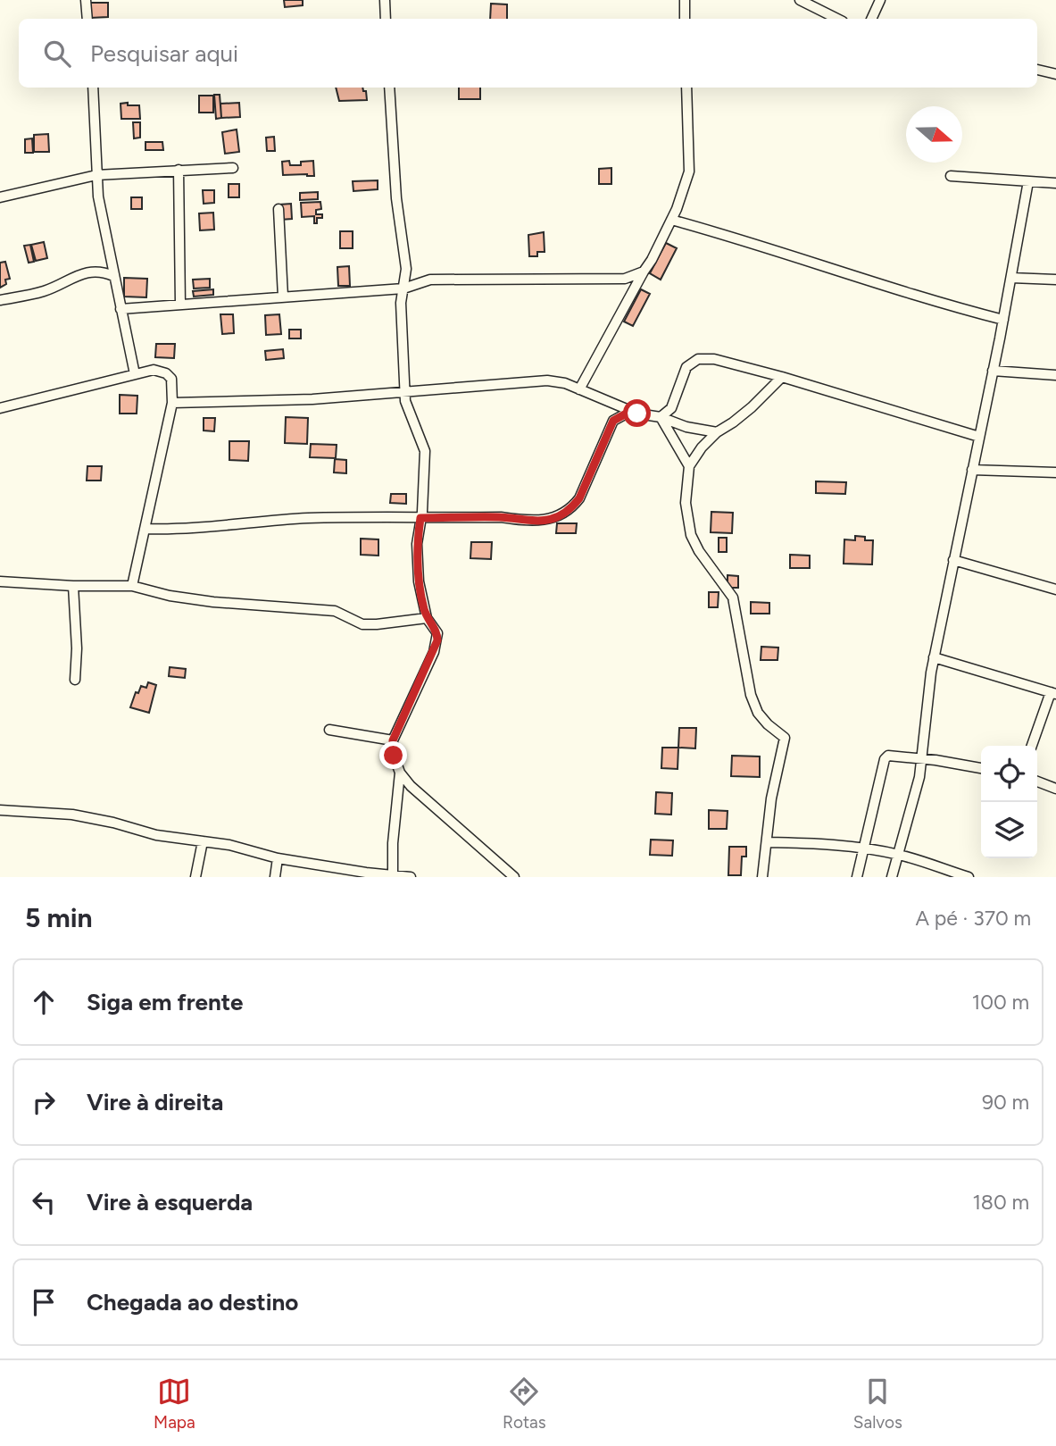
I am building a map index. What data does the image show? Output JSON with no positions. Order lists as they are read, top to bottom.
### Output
{
  "north": "right",
  "page": {
    "search": "Pesquisar aqui",
    "heading": ["5 min", "A pé · 370 m"],
    "list": [
      ["Siga em frente", "100 m"],
      ["Vire à direita", "90 m"],
      ["Vire à esquerda", "180 m"],
      "Chegada ao destino"
    ],
    "nav": ["Mapa", "Rotas", "Salvos"]
  }
}
